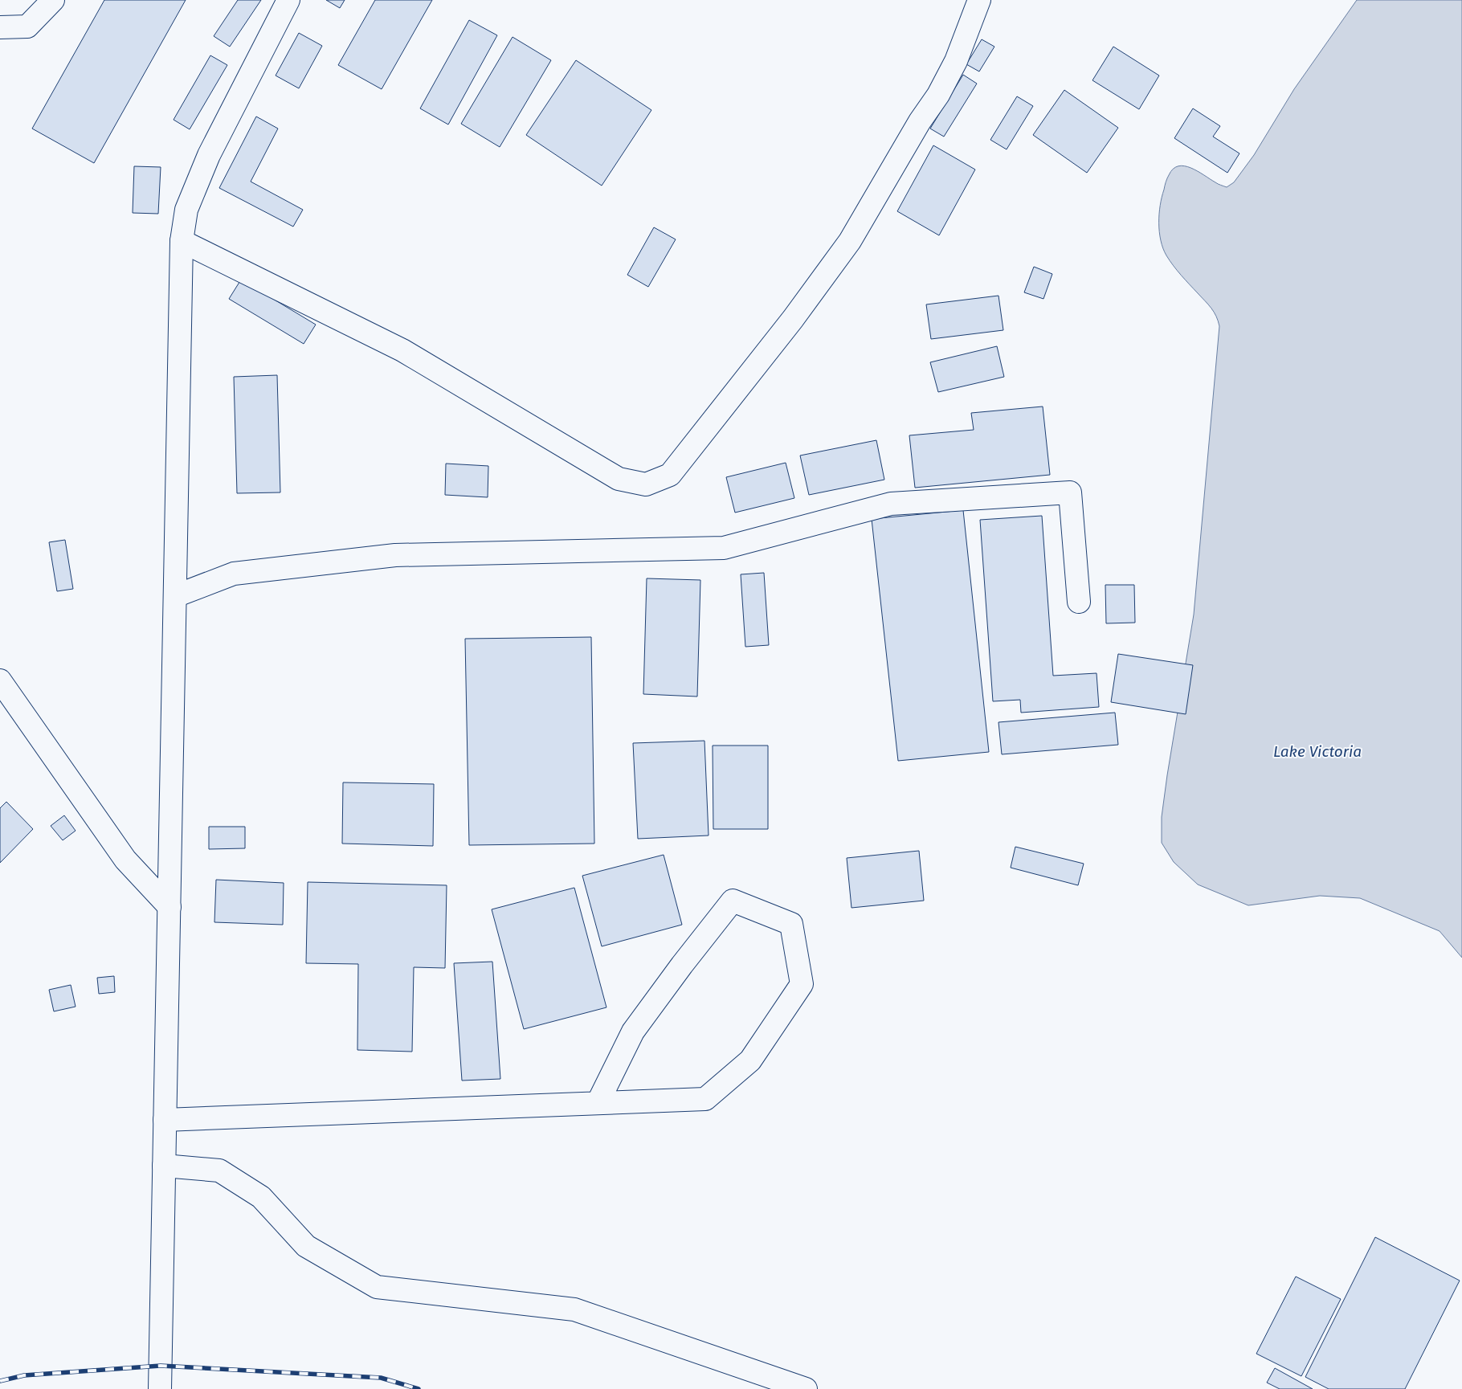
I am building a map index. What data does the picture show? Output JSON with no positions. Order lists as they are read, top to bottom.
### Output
{
  "water": ["Lake Victoria"]
}
